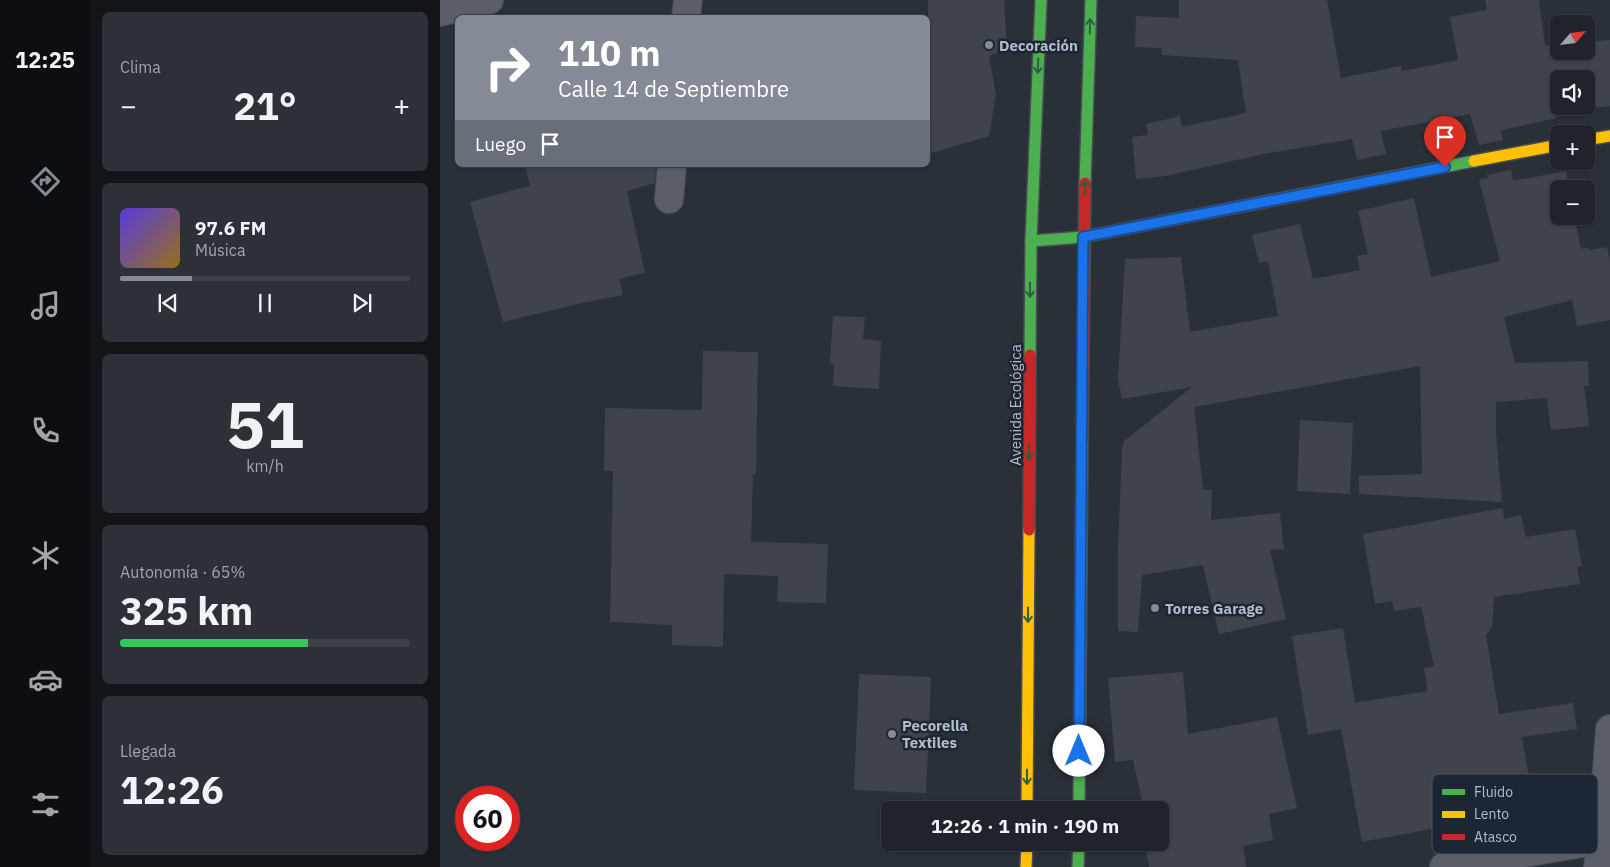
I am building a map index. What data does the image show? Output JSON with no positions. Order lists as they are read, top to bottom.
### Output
{
  "streets": {
    "main road": ["Avenida Ecológica"]
  },
  "places": ["Decoración", "Torres Garage", "Pecorella Textiles"],
  "legend": ["Fluido", "Lento", "Atasco"],
  "north": "top right",
  "page": {
    "tabs": "12:25",
    "tile": [
      "Clima",
      ["51", "km/h"],
      ["Autonomía · 65%", "325 km"],
      ["Llegada", "12:26"]
    ],
    "map_buttons": ["+", "−"],
    "turn": ["110 m", "Calle 14 de Septiembre"],
    "heat": ["−", "21°", "+"],
    "then": "Luego",
    "song": ["97.6 FM", "Música"],
    "limit": "60",
    "trip": "12:26 · 1 min · 190 m"
  }
}
